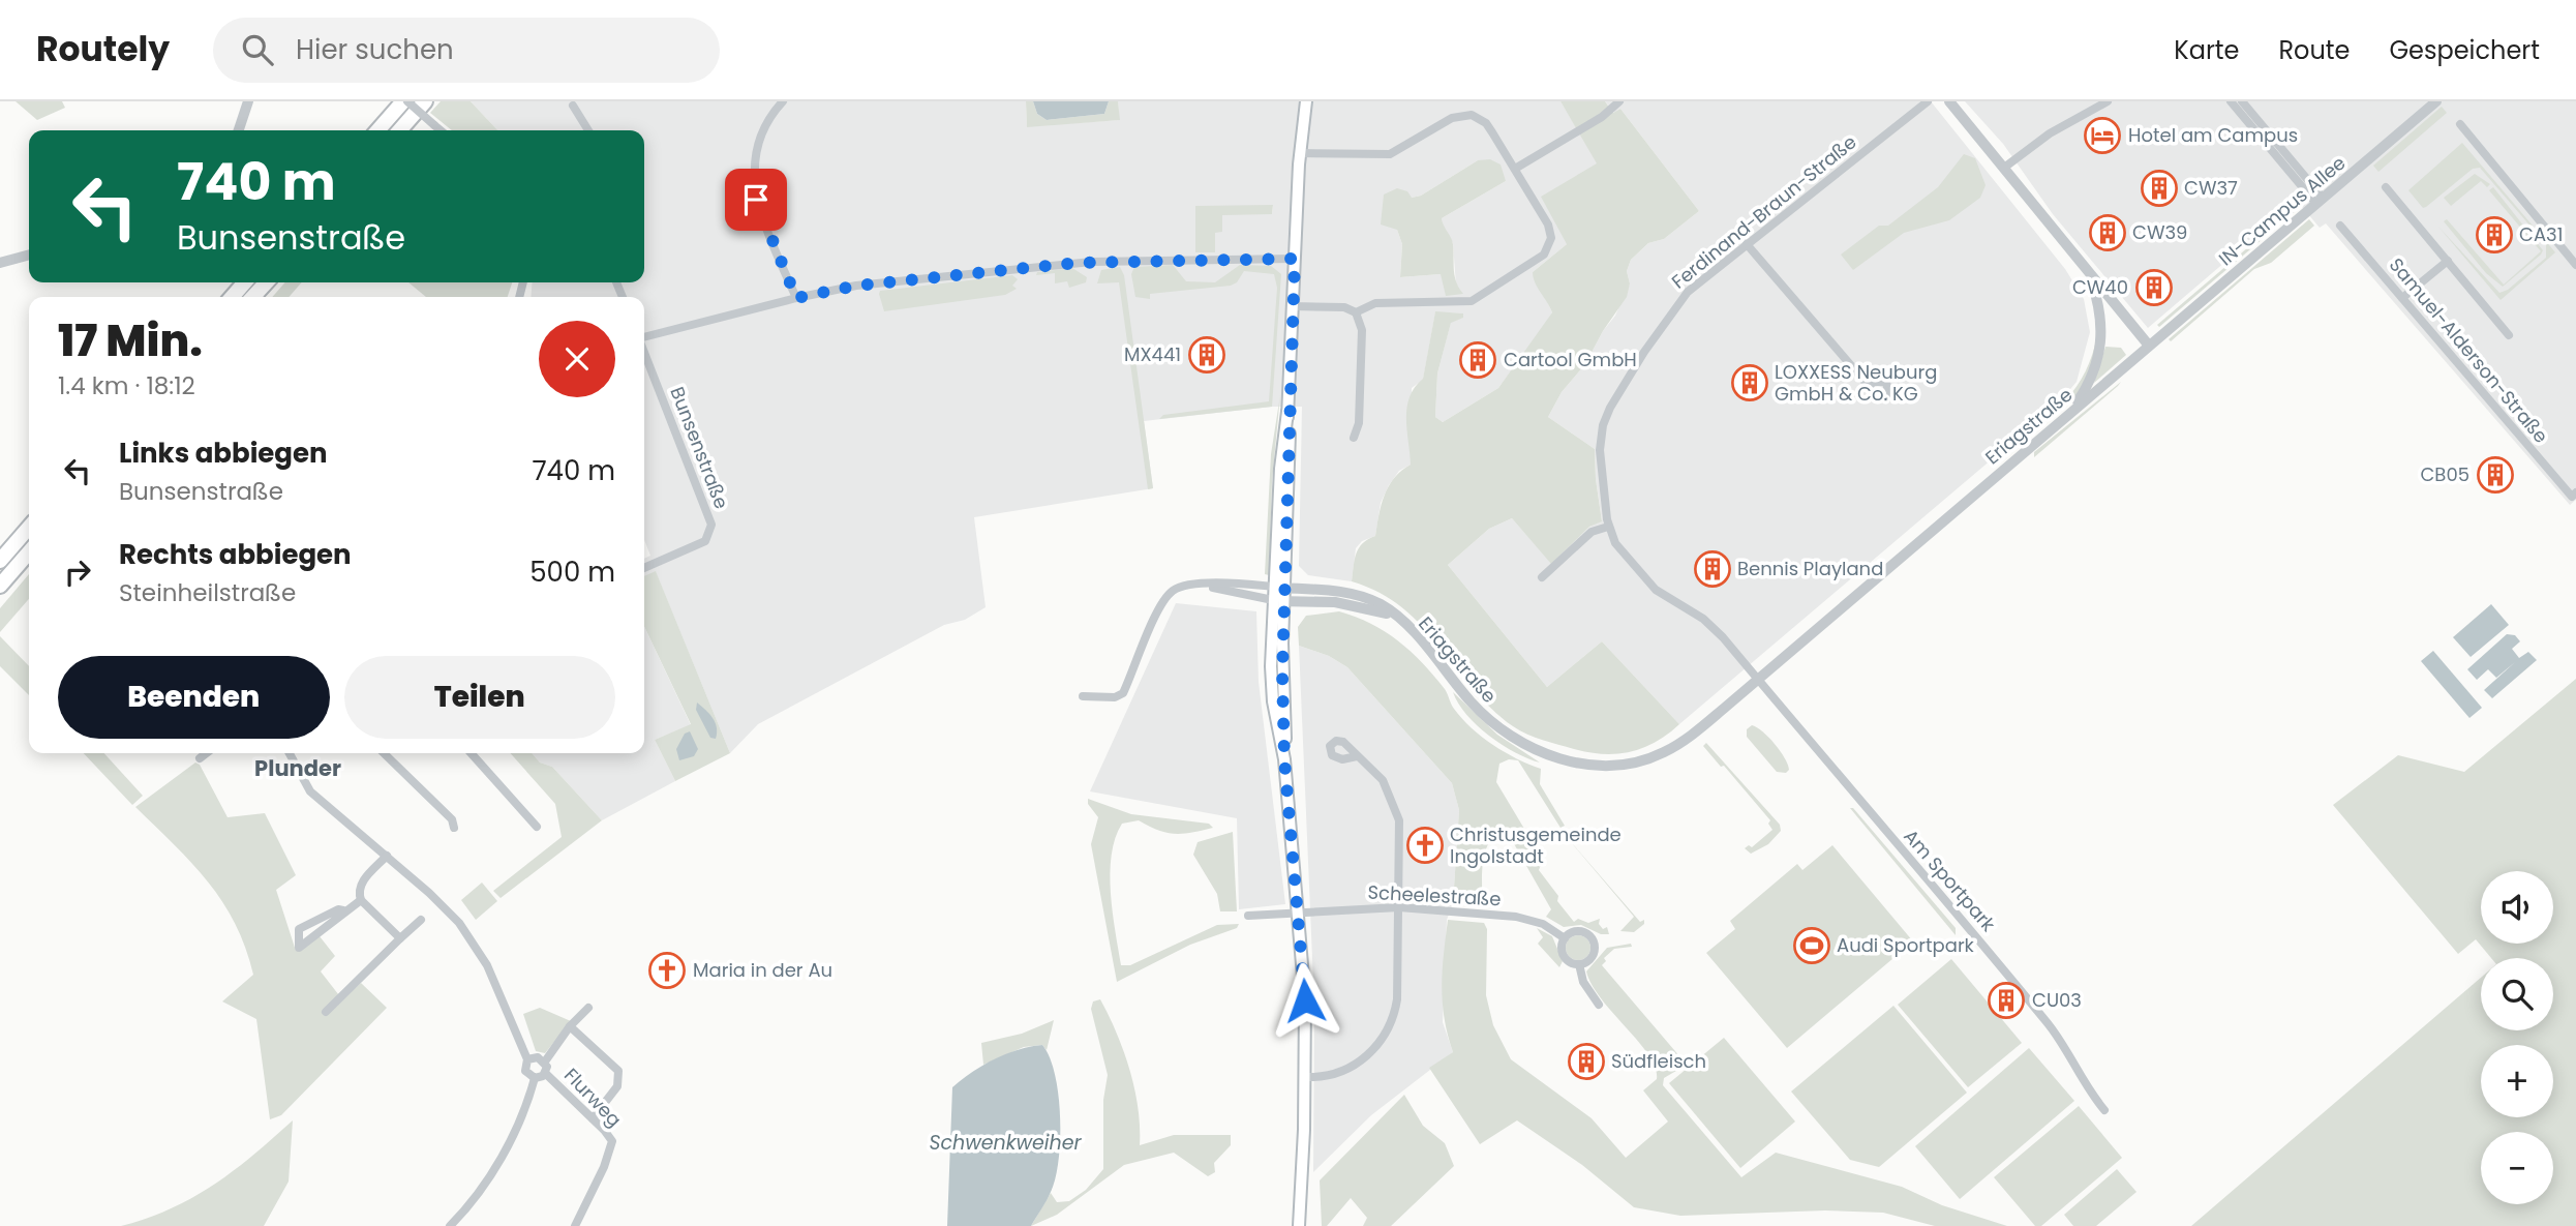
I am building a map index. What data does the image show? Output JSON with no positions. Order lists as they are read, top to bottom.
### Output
{
  "streets": {
    "street": [
      "IN-Campus Allee",
      "Ferdinand-Braun-Straße",
      "Samuel-Alderson-Straße",
      "Eriagstraße",
      "Bunsenstraße",
      "Am Sportpark",
      "Scheelestraße",
      "Flurweg"
    ]
  },
  "crossings": [
    ["IN-Campus Allee", "Eriagstraße"],
    ["Ferdinand-Braun-Straße", "Eriagstraße"],
    ["Ferdinand-Braun-Straße", "Am Sportpark"],
    ["Eriagstraße", "Am Sportpark"]
  ],
  "districts": ["Plunder"],
  "water": ["Schwenkweiher"],
  "places": {
    "hotel": ["Hotel am Campus"],
    "building": [
      "CW37",
      "CW39",
      "CA31",
      "CW40",
      "MX441",
      "Cartool GmbH",
      "LOXXESS Neuburg GmbH & Co. KG",
      "CB05",
      "Bennis Playland",
      "CU03",
      "Südfleisch"
    ],
    "church": ["Christusgemeinde Ingolstadt", "Maria in der Au"],
    "sports": ["Audi Sportpark"]
  },
  "page": {
    "header": "Routely",
    "search": "Hier suchen",
    "nav": ["Karte", "Route", "Gespeichert"],
    "turn": ["740 m", "Bunsenstraße"],
    "heading": ["17 Min.", "1.4 km · 18:12"],
    "list": [
      {
        "name": "Links abbiegen",
        "note": "Bunsenstraße",
        "value": "740 m"
      },
      {
        "name": "Rechts abbiegen",
        "note": "Steinheilstraße",
        "value": "500 m"
      }
    ],
    "buttons": ["Beenden", "Teilen"],
    "map_buttons": ["+", "−"]
  }
}
